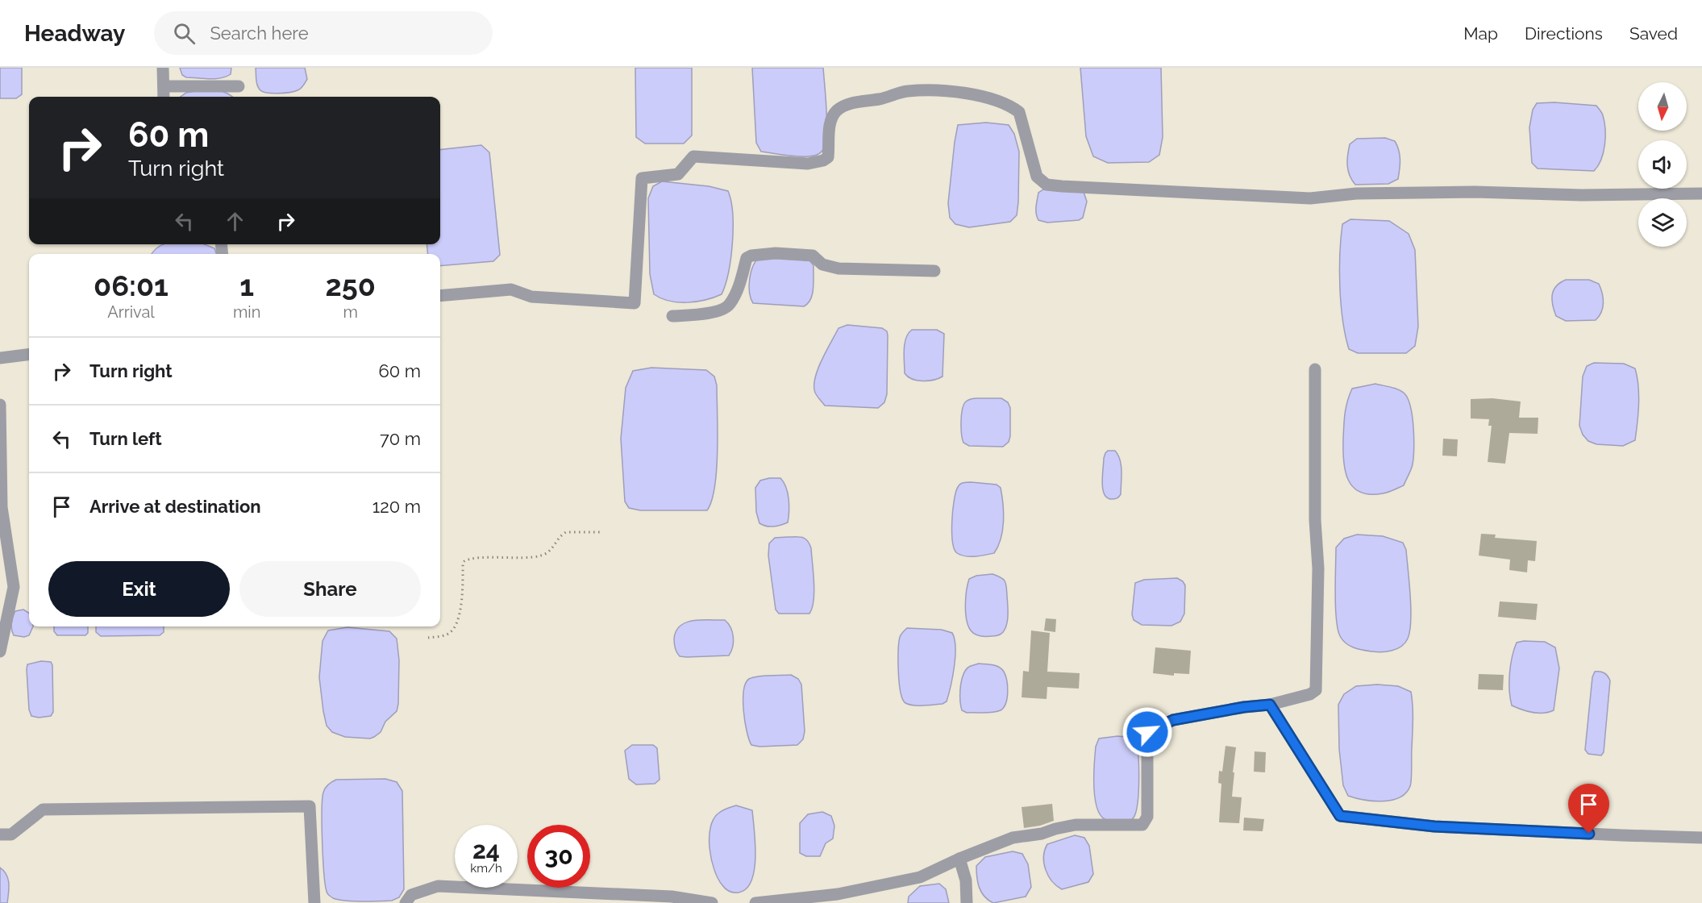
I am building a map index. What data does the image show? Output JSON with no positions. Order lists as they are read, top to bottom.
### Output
{
  "north": "bottom",
  "page": {
    "header": "Headway",
    "search": "Search here",
    "nav": ["Map", "Directions", "Saved"],
    "turn": ["60 m", "Turn right"],
    "eta": [
      "06:01",
      "Arrival",
      "1",
      "min",
      "250",
      "m"
    ],
    "list": [
      {
        "name": "Turn right",
        "value": "60 m"
      },
      {
        "name": "Turn left",
        "value": "70 m"
      },
      {
        "name": "Arrive at destination",
        "value": "120 m"
      }
    ],
    "buttons": ["Exit", "Share"],
    "speed": "24 km/h",
    "limit": "30"
  }
}
